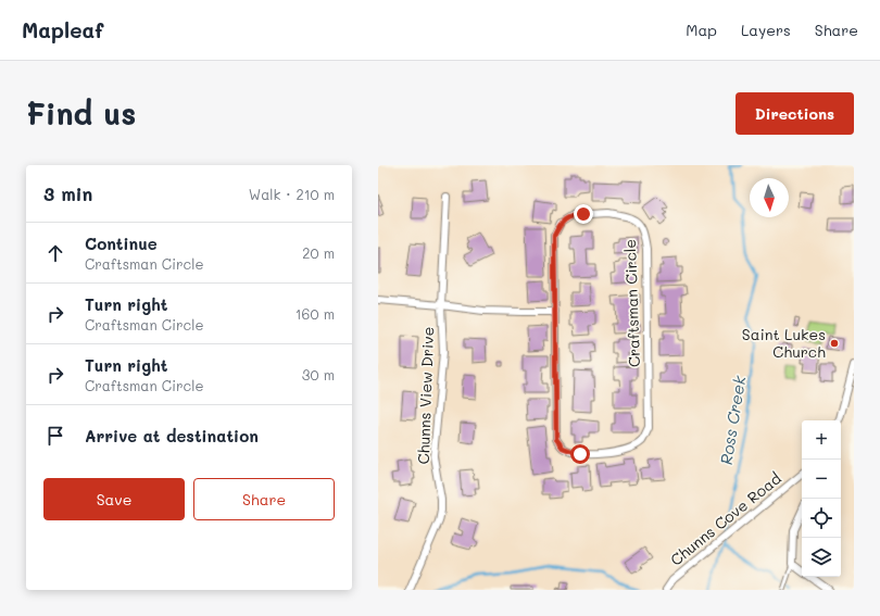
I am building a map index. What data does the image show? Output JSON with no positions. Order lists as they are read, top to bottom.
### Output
{
  "streets": {
    "street": ["Craftsman Circle", "Chunns View Drive", "Chunns Cove Road"]
  },
  "water": ["Ross Creek"],
  "places": ["Saint Lukes Church"],
  "north": "bottom",
  "page": {
    "header": "Mapleaf",
    "nav": ["Map", "Layers", "Share"],
    "buttons": [
      "Directions",
      ["Save", "Share"]
    ],
    "title": "Find us",
    "heading": ["3 min", "Walk · 210 m"],
    "list": [
      ["Continue", "Craftsman Circle", "20 m"],
      ["Turn right", "Craftsman Circle", "160 m"],
      ["Turn right", "Craftsman Circle", "30 m"],
      "Arrive at destination"
    ],
    "map_buttons": ["+", "−"]
  }
}
